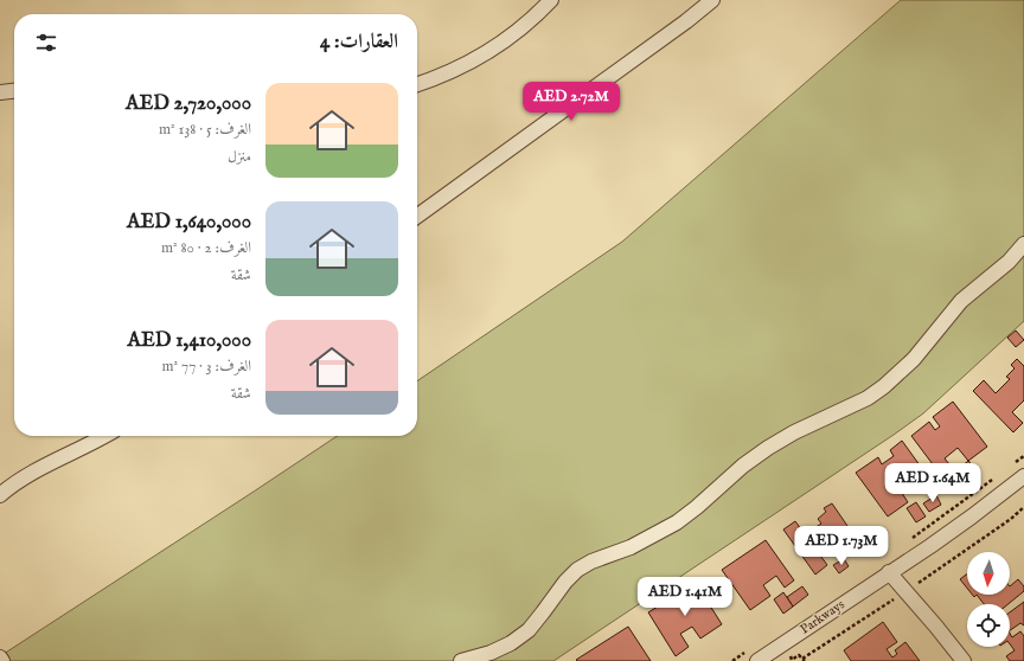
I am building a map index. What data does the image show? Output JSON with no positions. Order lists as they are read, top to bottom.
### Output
{
  "streets": {
    "street": ["Parkways"]
  },
  "north": "bottom",
  "page": {
    "heading": "العقارات: 4",
    "list": [
      {
        "name": "AED 2,720,000",
        "note": "الغرف: 5 · 138 m² · منزل"
      },
      {
        "name": "AED 1,640,000",
        "note": "الغرف: 2 · 80 m² · شقة"
      },
      {
        "name": "AED 1,410,000",
        "note": "الغرف: 3 · 77 m² · شقة"
      }
    ],
    "price": [
      "AED 2.72M",
      "AED 1.64M",
      "AED 1.73M",
      "AED 1.41M"
    ]
  }
}
